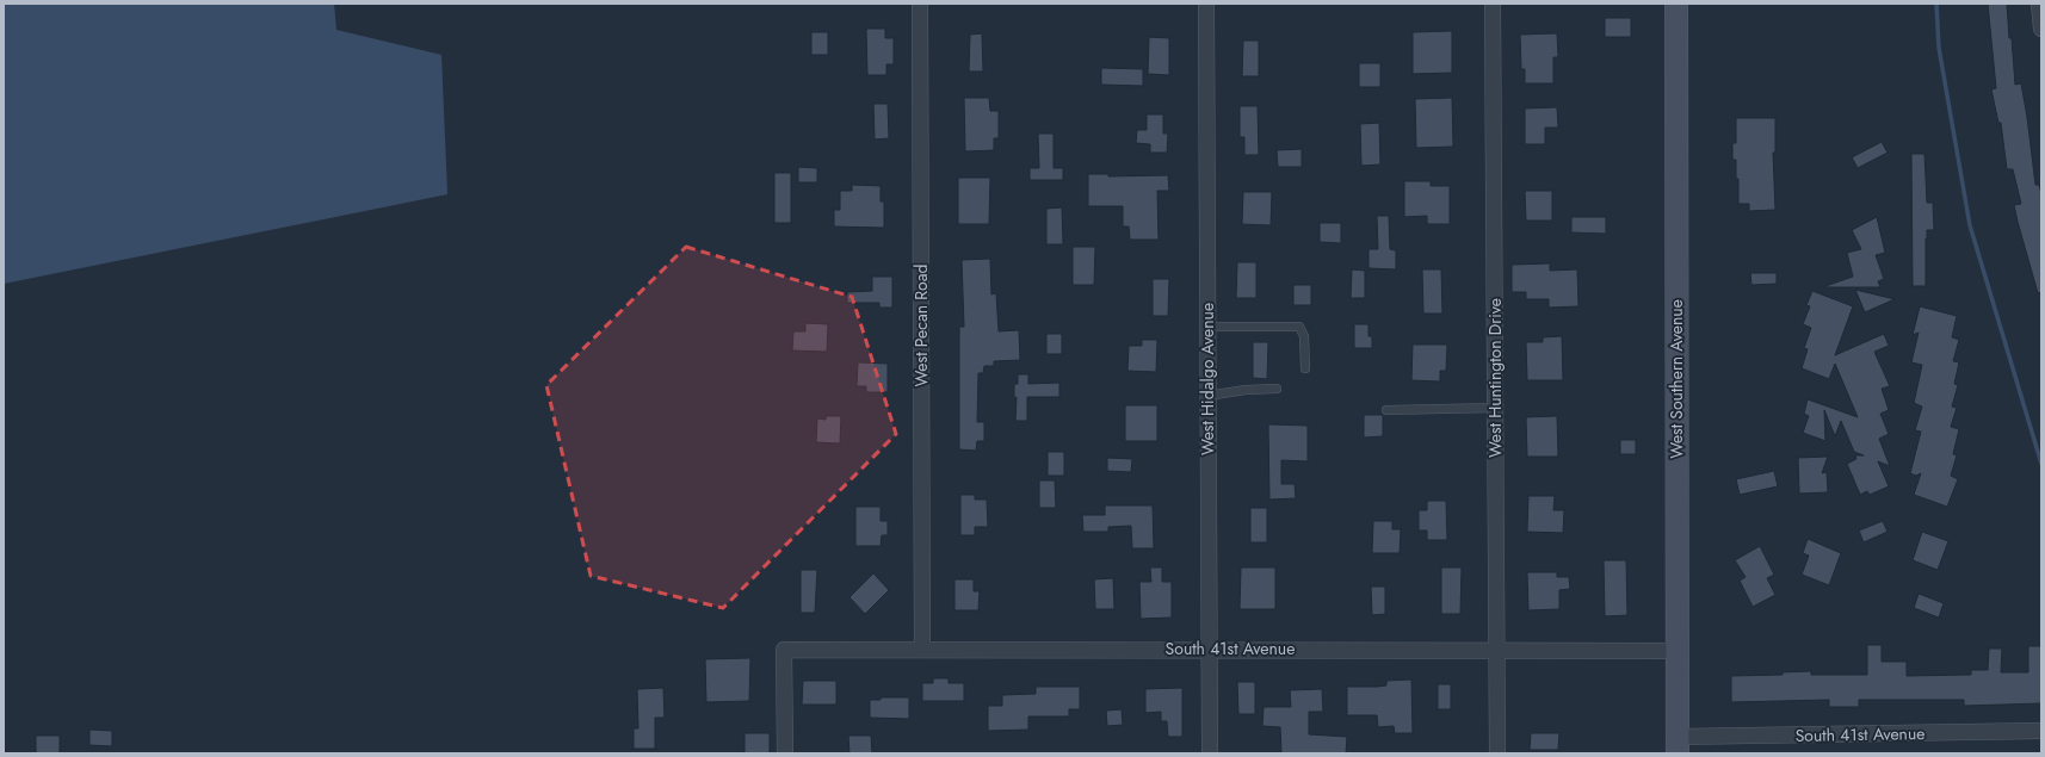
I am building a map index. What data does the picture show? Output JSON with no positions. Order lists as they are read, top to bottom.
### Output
{
  "streets": {
    "main road": ["West Southern Avenue"],
    "street": [
      "West Pecan Road",
      "West Huntington Drive",
      "West Hidalgo Avenue",
      "South 41st Avenue"
    ]
  },
  "crossings": [
    ["West Pecan Road", "South 41st Avenue"],
    ["West Huntington Drive", "South 41st Avenue"],
    ["West Hidalgo Avenue", "South 41st Avenue"],
    ["West Southern Avenue", "South 41st Avenue"]
  ]
}
